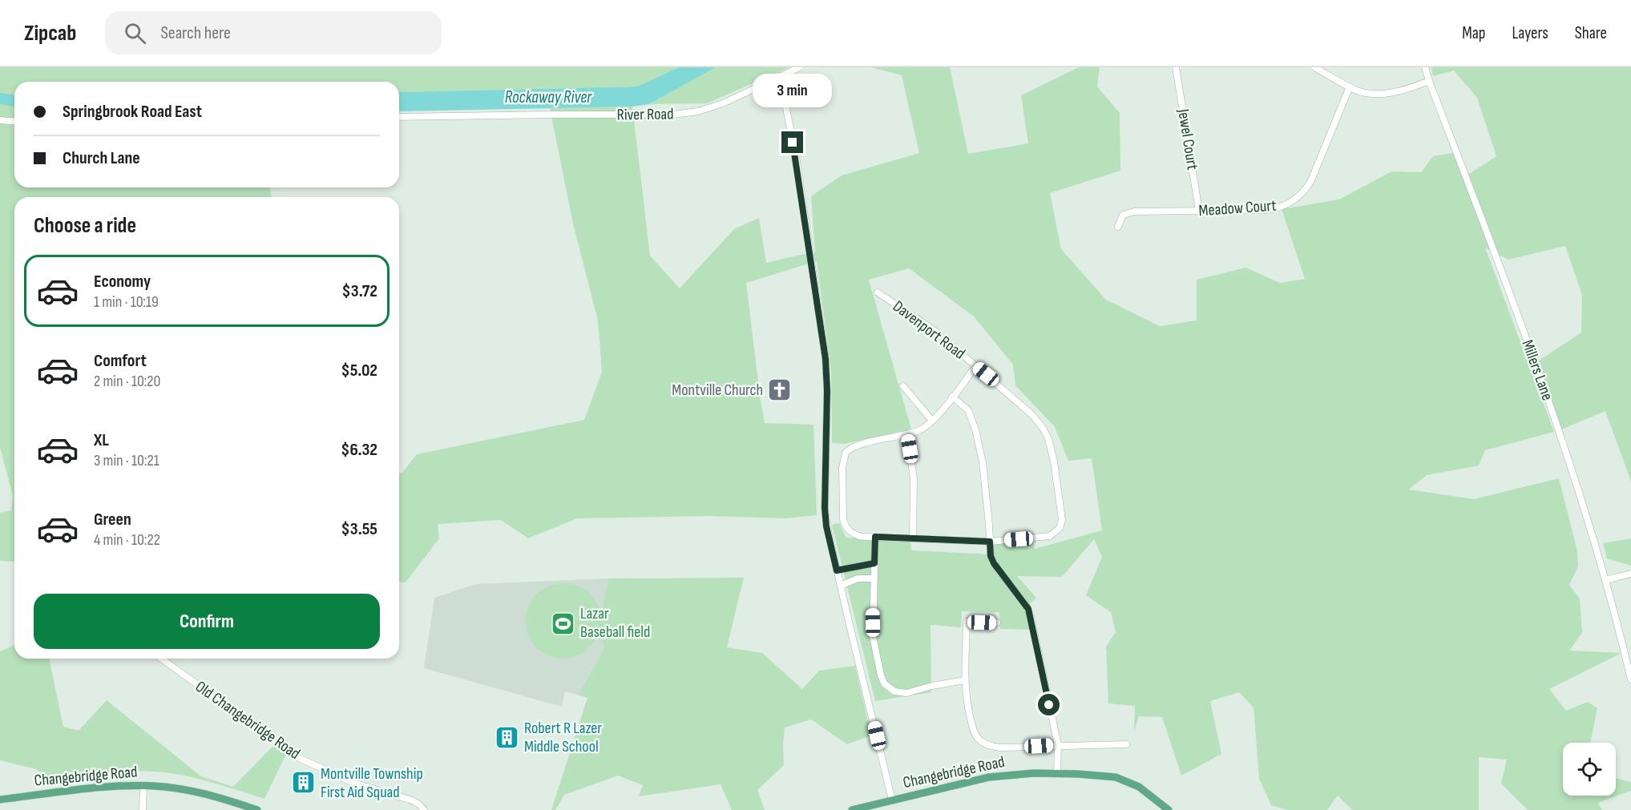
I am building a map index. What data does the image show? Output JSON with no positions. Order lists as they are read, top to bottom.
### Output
{
  "streets": {
    "main road": ["Changebridge Road"],
    "street": [
      "River Road",
      "Jewel Court",
      "Meadow Court",
      "Davenport Road",
      "Millers Lane",
      "Old Changebridge Road"
    ]
  },
  "crossings": [
    ["Jewel Court", "Meadow Court"]
  ],
  "water": ["Rockaway River"],
  "places": {
    "church": ["Montville Church"],
    "sports": ["Lazar Baseball field"],
    "building": ["Robert R Lazer Middle School", "Montville Township First Aid Squad"]
  },
  "page": {
    "header": "Zipcab",
    "search": "Search here",
    "nav": ["Map", "Layers", "Share"],
    "bubble": "3 min",
    "banner": ["Springbrook Road East", "Church Lane"],
    "heading": "Choose a ride",
    "list": [
      {
        "name": "Economy",
        "note": "1 min · 10:19",
        "value": "$3.72"
      },
      {
        "name": "Comfort",
        "note": "2 min · 10:20",
        "value": "$5.02"
      },
      {
        "name": "XL",
        "note": "3 min · 10:21",
        "value": "$6.32"
      },
      {
        "name": "Green",
        "note": "4 min · 10:22",
        "value": "$3.55"
      }
    ],
    "buttons": "Confirm"
  }
}
